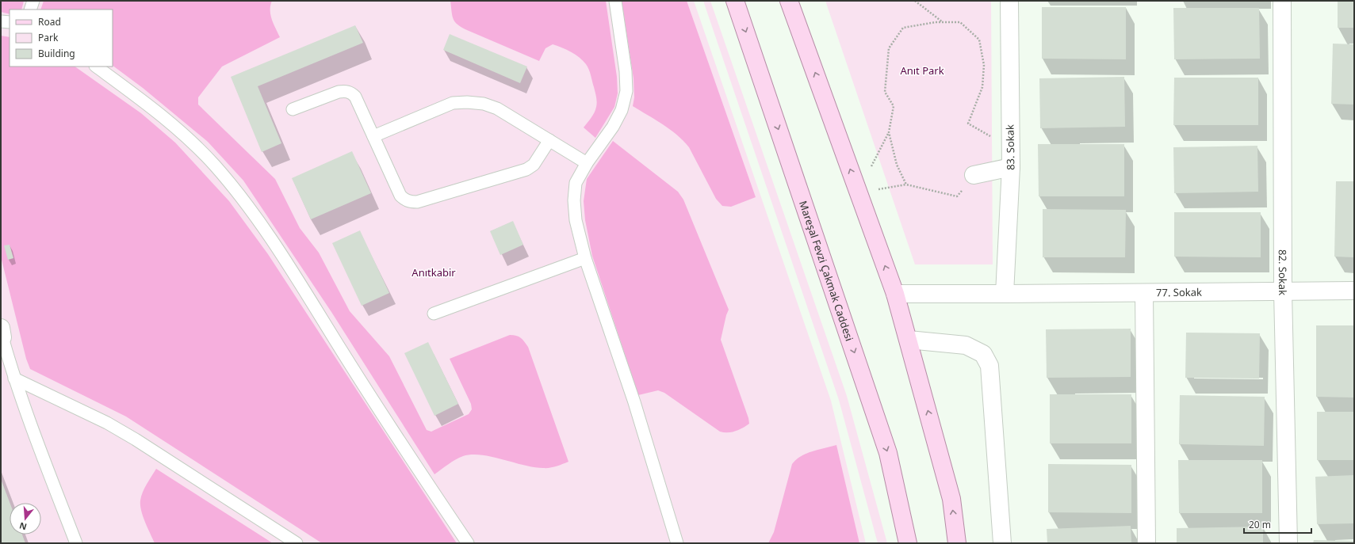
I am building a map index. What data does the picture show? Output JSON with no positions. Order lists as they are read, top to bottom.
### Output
{
  "streets": {
    "main road": ["Mareşal Fevzi Çakmak Caddesi"],
    "street": ["83. Sokak", "82. Sokak", "77. Sokak"]
  },
  "crossings": [
    ["83. Sokak", "77. Sokak"],
    ["82. Sokak", "77. Sokak"]
  ],
  "parks": ["Anıt Park", "Anıtkabir"],
  "legend": ["Road", "Park", "Building"],
  "scale_bar": "20 m",
  "north": "bottom"
}
